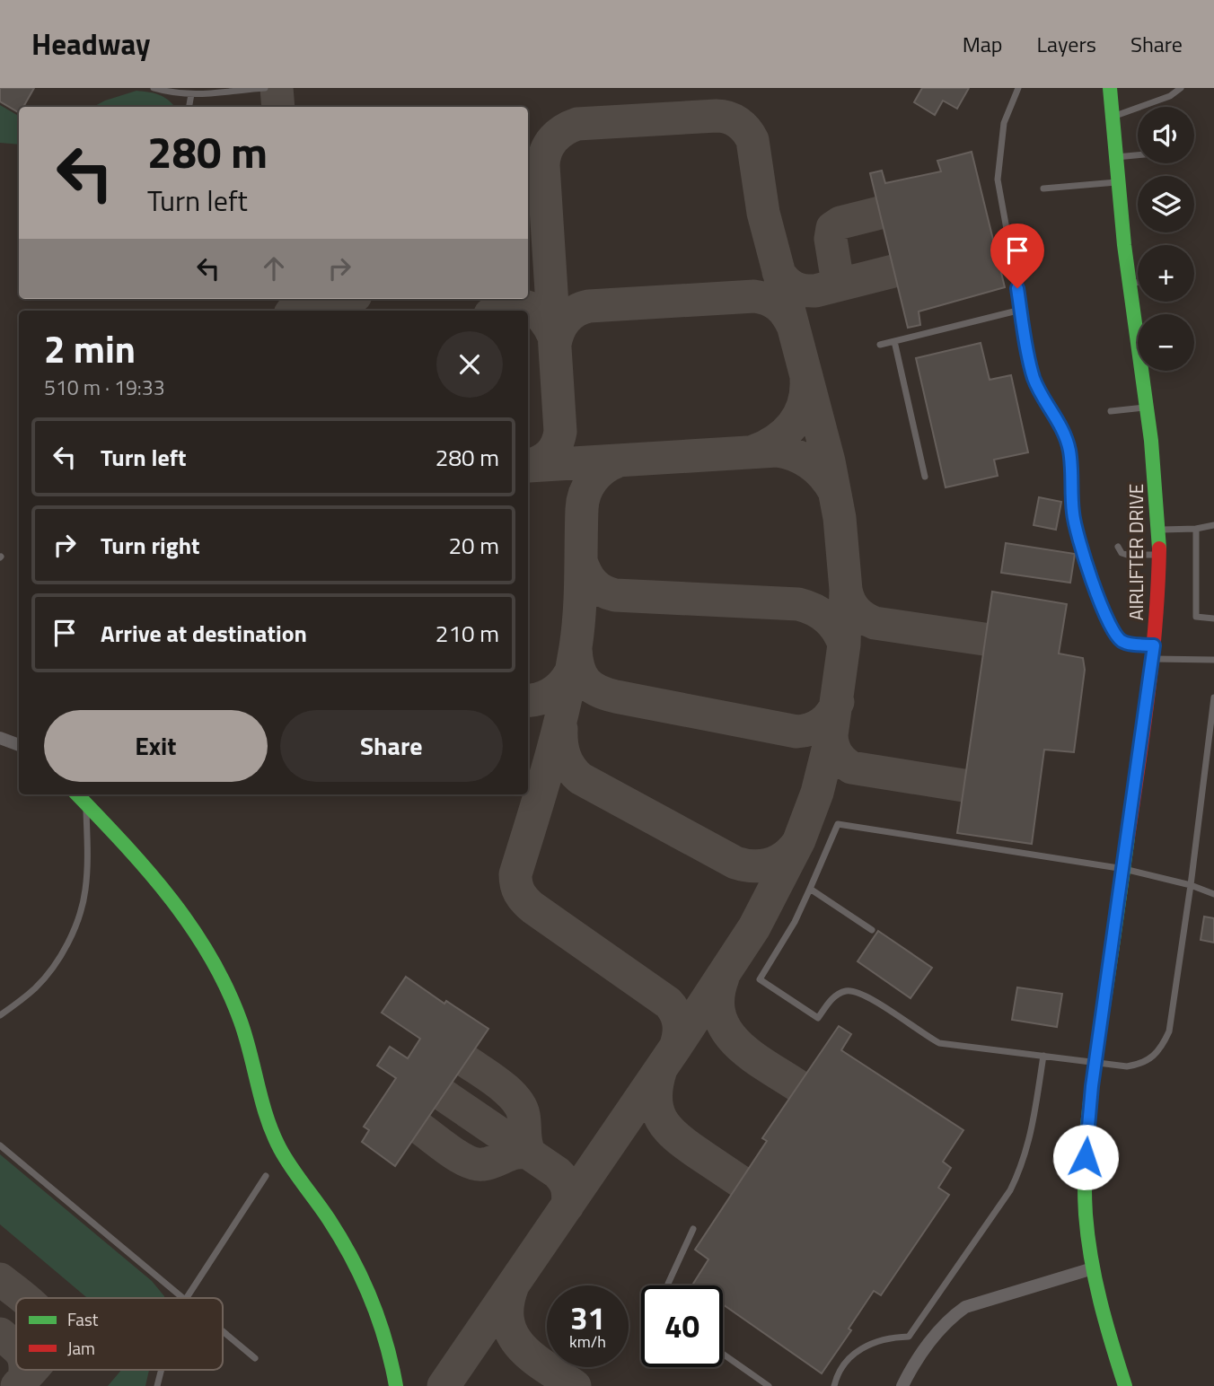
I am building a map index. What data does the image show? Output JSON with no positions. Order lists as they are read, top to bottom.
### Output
{
  "streets": {
    "street": ["AIRLIFTER DRIVE"]
  },
  "legend": ["Fast", "Jam"],
  "page": {
    "header": "Headway",
    "nav": ["Map", "Layers", "Share"],
    "map_buttons": ["+", "−"],
    "turn": ["280 m", "Turn left"],
    "heading": ["2 min", "510 m · 19:33"],
    "list": [
      {
        "name": "Turn left",
        "value": "280 m"
      },
      {
        "name": "Turn right",
        "value": "20 m"
      },
      {
        "name": "Arrive at destination",
        "value": "210 m"
      }
    ],
    "buttons": ["Exit", "Share"],
    "speed": "31 km/h",
    "limit": "40"
  }
}
